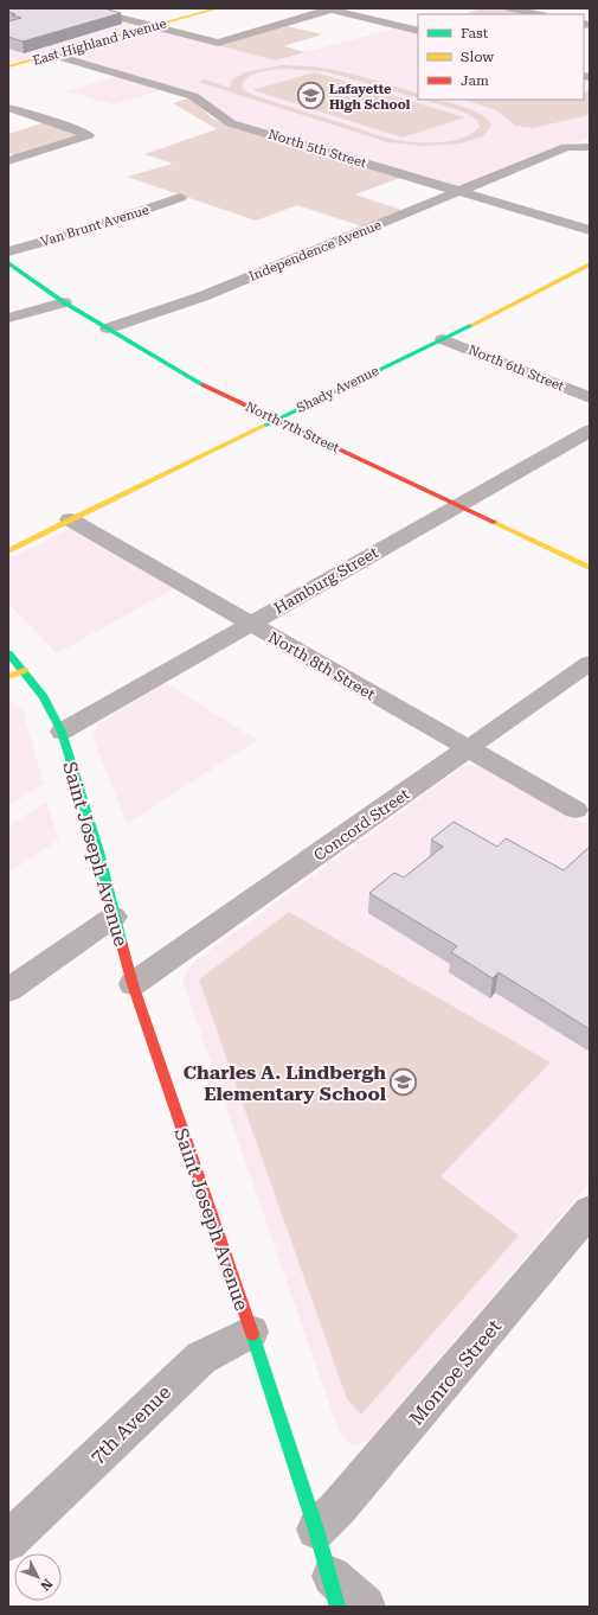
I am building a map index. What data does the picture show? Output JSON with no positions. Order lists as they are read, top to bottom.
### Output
{
  "streets": {
    "street": [
      "East Highland Avenue",
      "North 5th Street",
      "Van Brunt Avenue",
      "Independence Avenue",
      "North 6th Street",
      "Shady Avenue",
      "North 7th Street",
      "Hamburg Street",
      "North 8th Street",
      "Concord Street",
      "Saint Joseph Avenue",
      "Monroe Street",
      "7th Avenue"
    ]
  },
  "crossings": [
    ["East Highland Avenue", "North 5th Street"],
    ["North 5th Street", "Independence Avenue"],
    ["Independence Avenue", "North 7th Street"],
    ["North 6th Street", "Shady Avenue"],
    ["Shady Avenue", "North 7th Street"],
    ["Shady Avenue", "North 8th Street"],
    ["North 7th Street", "Hamburg Street"],
    ["Hamburg Street", "North 8th Street"],
    ["Hamburg Street", "Saint Joseph Avenue"],
    ["North 8th Street", "Concord Street"],
    ["Concord Street", "Saint Joseph Avenue"],
    ["Saint Joseph Avenue", "Monroe Street"],
    ["Saint Joseph Avenue", "7th Avenue"]
  ],
  "places": {
    "school or university": ["Lafayette High School", "Charles A. Lindbergh Elementary School"]
  },
  "legend": ["Fast", "Slow", "Jam"],
  "north": "bottom right"
}
